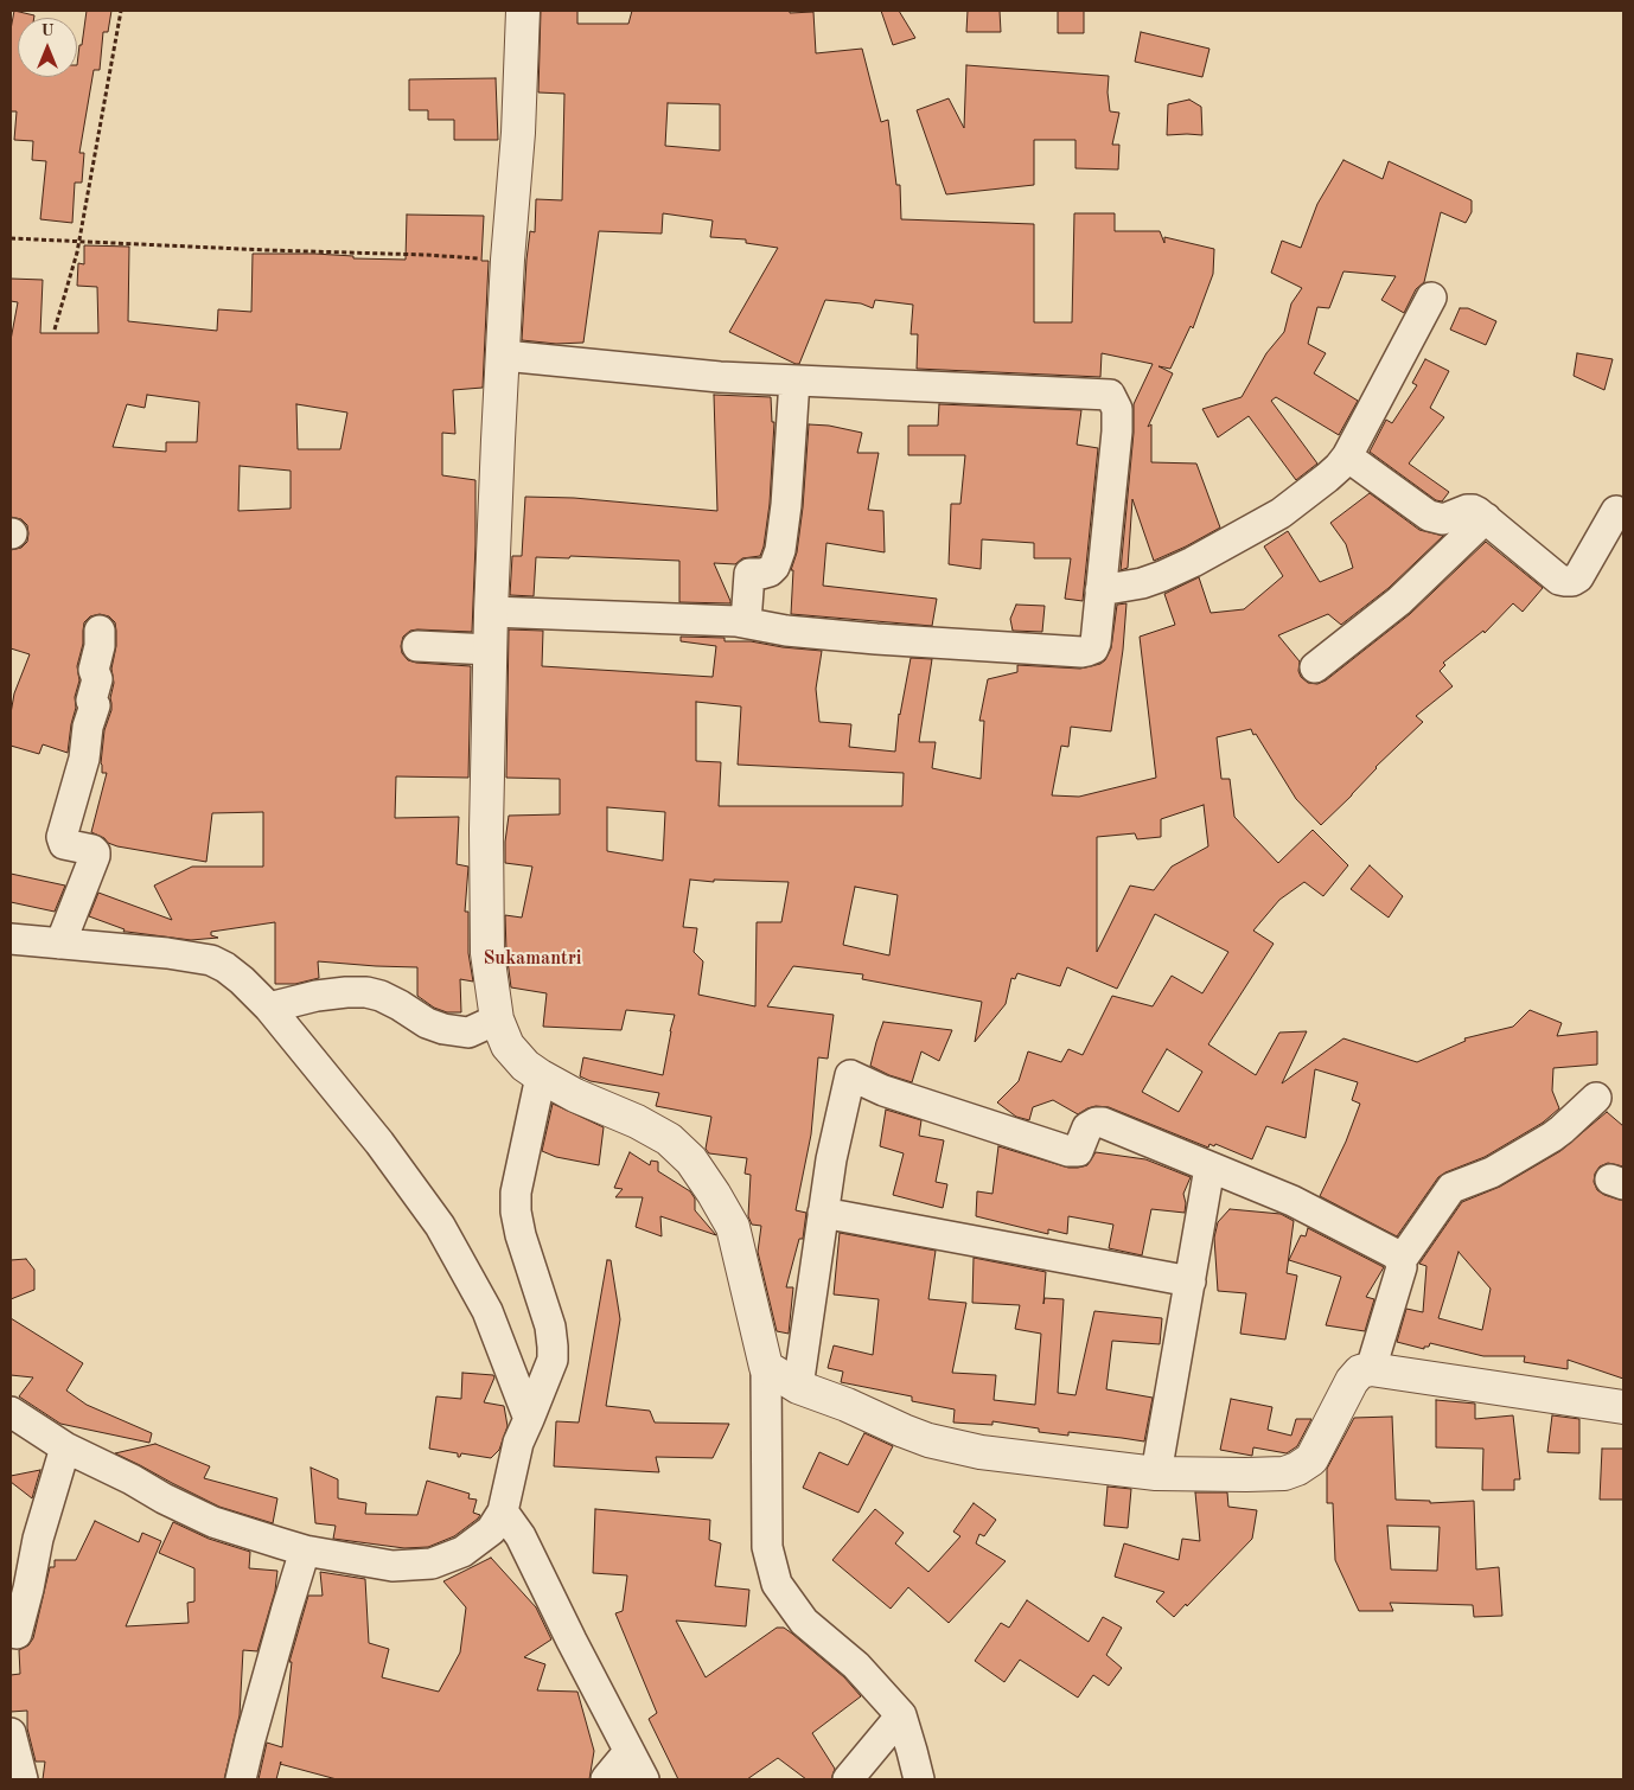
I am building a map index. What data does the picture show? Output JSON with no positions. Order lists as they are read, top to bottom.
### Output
{
  "districts": ["Sukamantri"],
  "north": "top"
}
